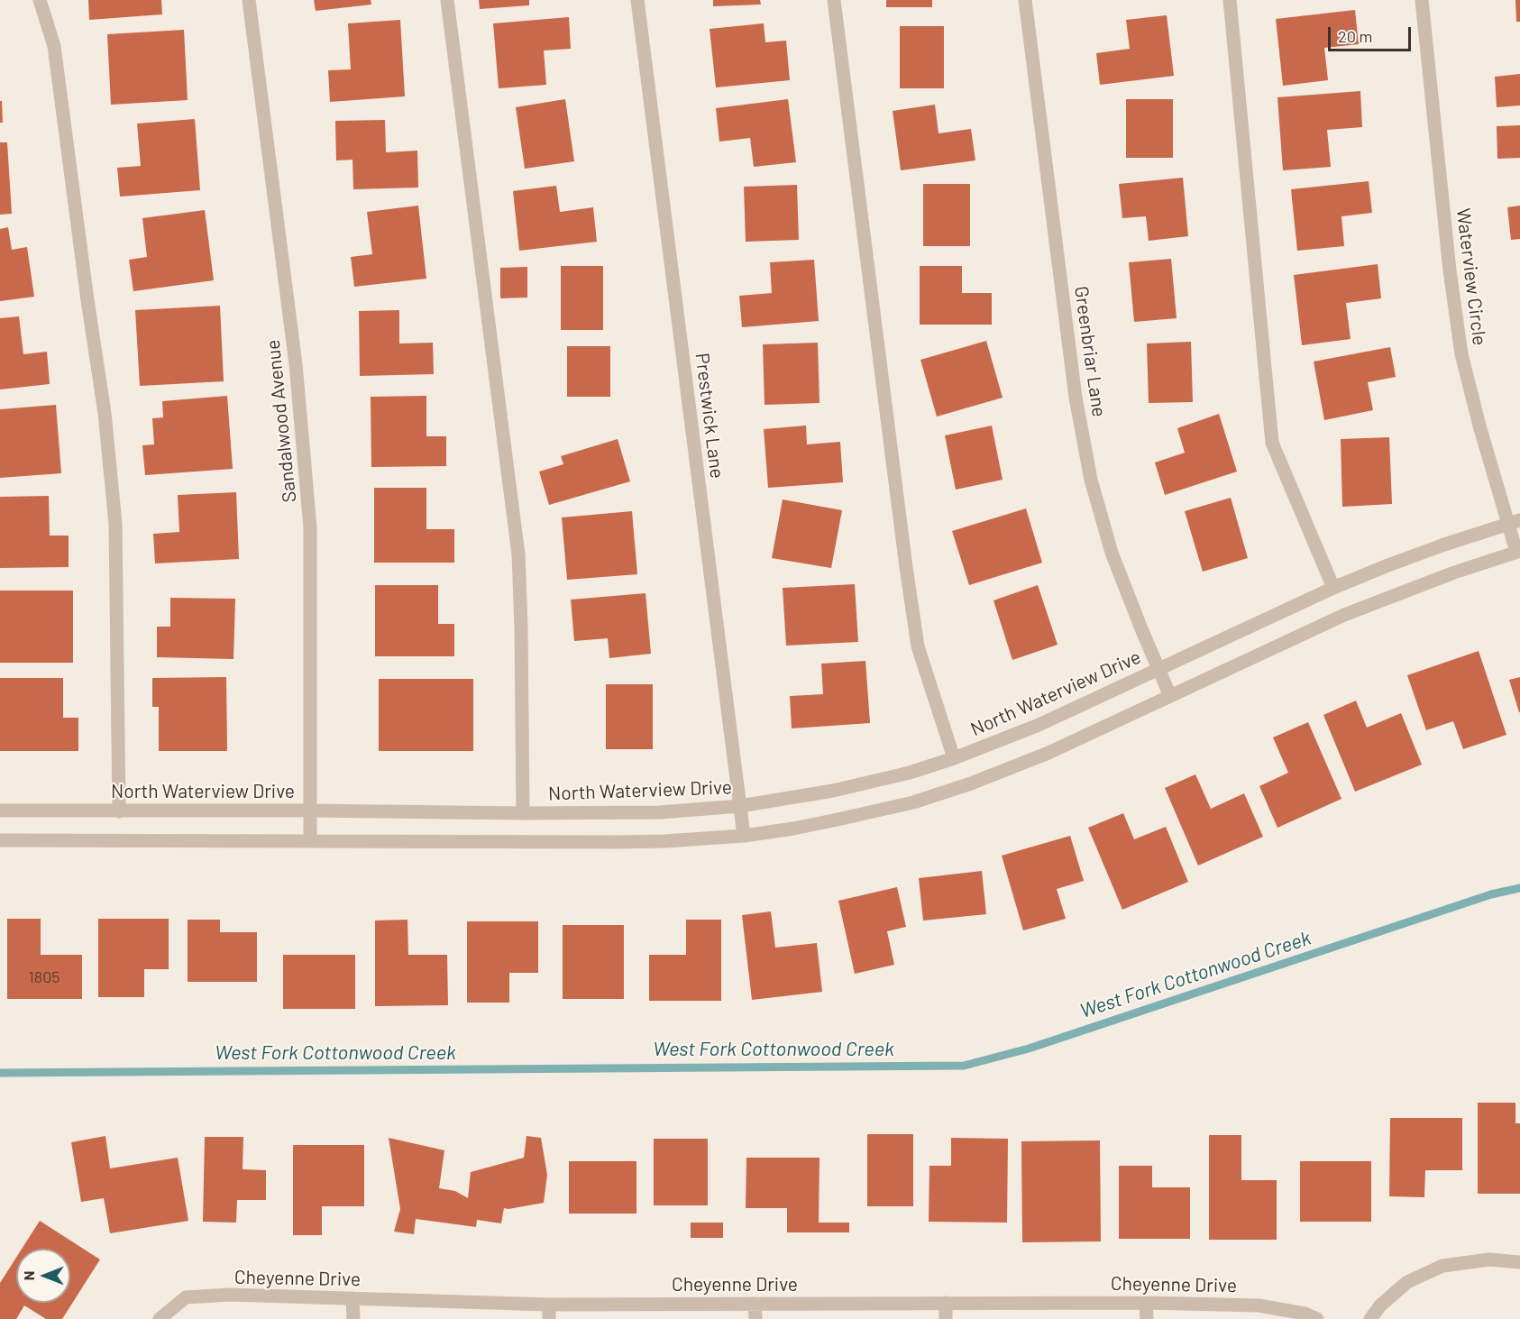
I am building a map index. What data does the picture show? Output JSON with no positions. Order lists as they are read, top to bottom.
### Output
{
  "streets": {
    "street": [
      "Waterview Circle",
      "Greenbriar Lane",
      "Prestwick Lane",
      "Sandalwood Avenue",
      "North Waterview Drive",
      "Cheyenne Drive"
    ]
  },
  "crossings": [
    ["Waterview Circle", "North Waterview Drive"],
    ["Greenbriar Lane", "North Waterview Drive"],
    ["Prestwick Lane", "North Waterview Drive"],
    ["Sandalwood Avenue", "North Waterview Drive"]
  ],
  "water": ["West Fork Cottonwood Creek"],
  "house_numbers": ["1805"],
  "scale_bar": "20 m",
  "north": "left"
}
